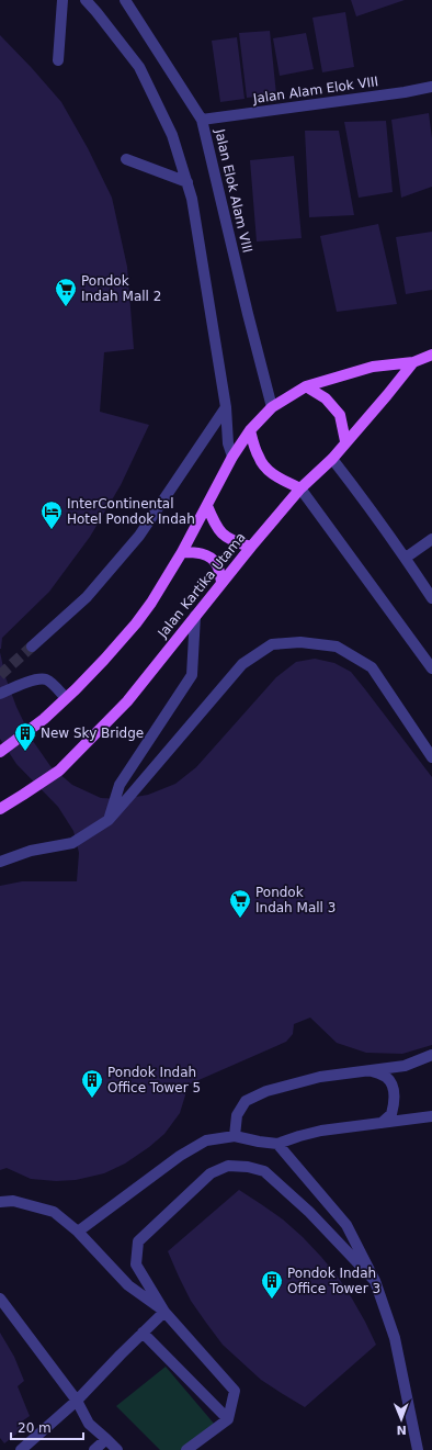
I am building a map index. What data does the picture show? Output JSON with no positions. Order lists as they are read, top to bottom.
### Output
{
  "streets": {
    "main road": ["Jalan Kartika Utama"],
    "street": ["Jalan Alam Elok VIII", "Jalan Elok Alam VIII"]
  },
  "crossings": [
    ["Jalan Alam Elok VIII", "Jalan Elok Alam VIII"],
    ["Jalan Elok Alam VIII", "Jalan Kartika Utama"]
  ],
  "places": {
    "supermarket": ["Pondok Indah Mall 2", "Pondok Indah Mall 3"],
    "hotel": ["InterContinental Hotel Pondok Indah"],
    "building": ["New Sky Bridge", "Pondok Indah Office Tower 5", "Pondok Indah Office Tower 3"]
  },
  "scale_bar": "20 m",
  "north": "bottom"
}
